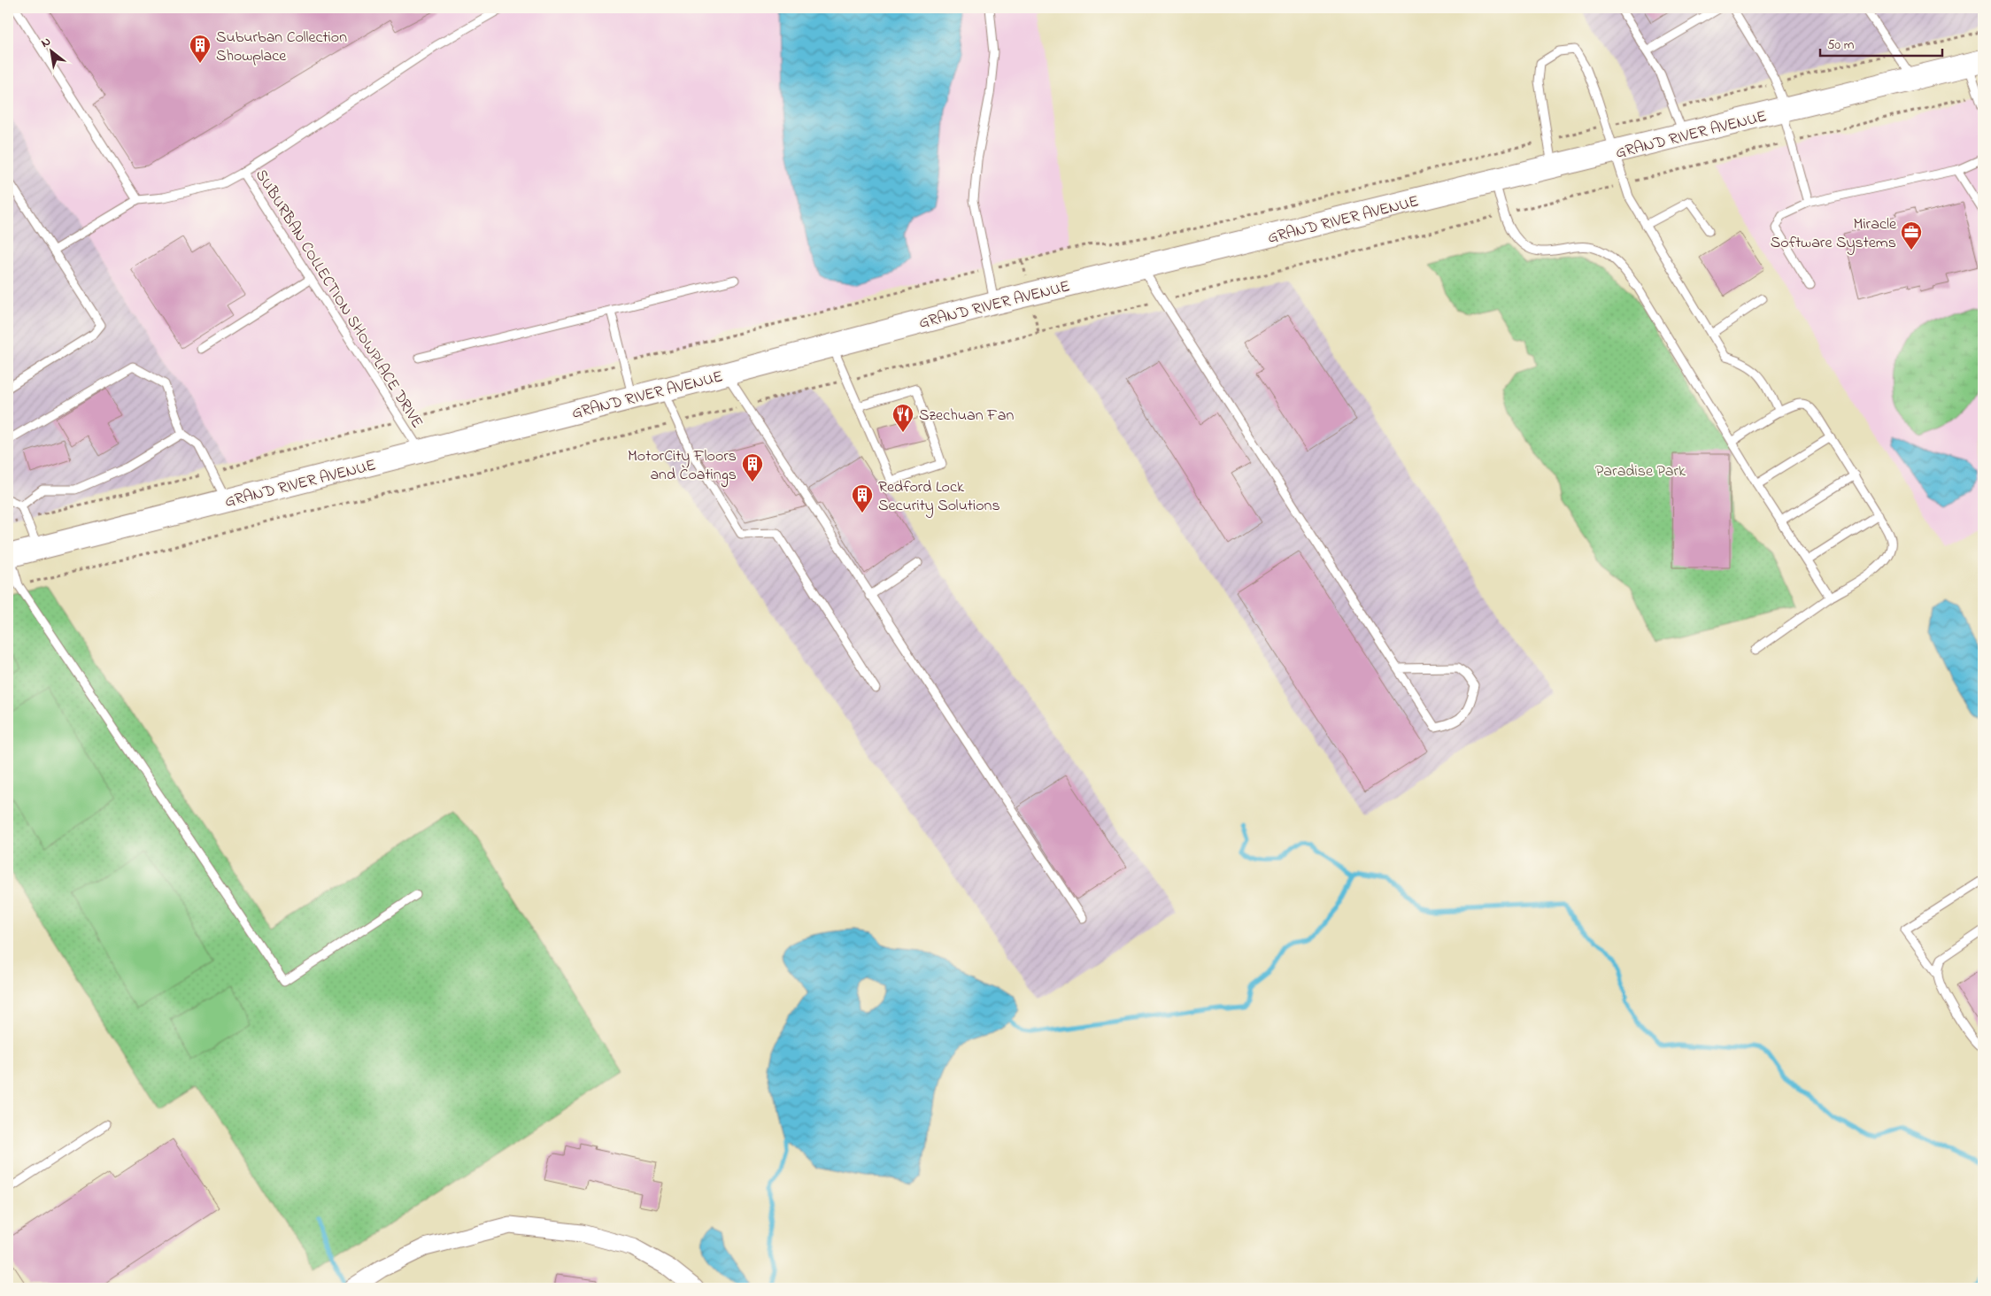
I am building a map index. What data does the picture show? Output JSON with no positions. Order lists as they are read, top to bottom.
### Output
{
  "streets": {
    "main road": ["GRAND RIVER AVENUE"],
    "lane": ["SUBURBAN COLLECTION SHOWPLACE DRIVE"]
  },
  "crossings": [
    ["GRAND RIVER AVENUE", "SUBURBAN COLLECTION SHOWPLACE DRIVE"]
  ],
  "parks": ["Paradise Park"],
  "places": {
    "building": ["Suburban Collection Showplace", "MotorCity Floors and Coatings", "Redford Lock Security Solutions"],
    "office": ["Miracle Software Systems"],
    "restaurant": ["Szechuan Fan"]
  },
  "scale_bar": "50 m",
  "north": "top left"
}
